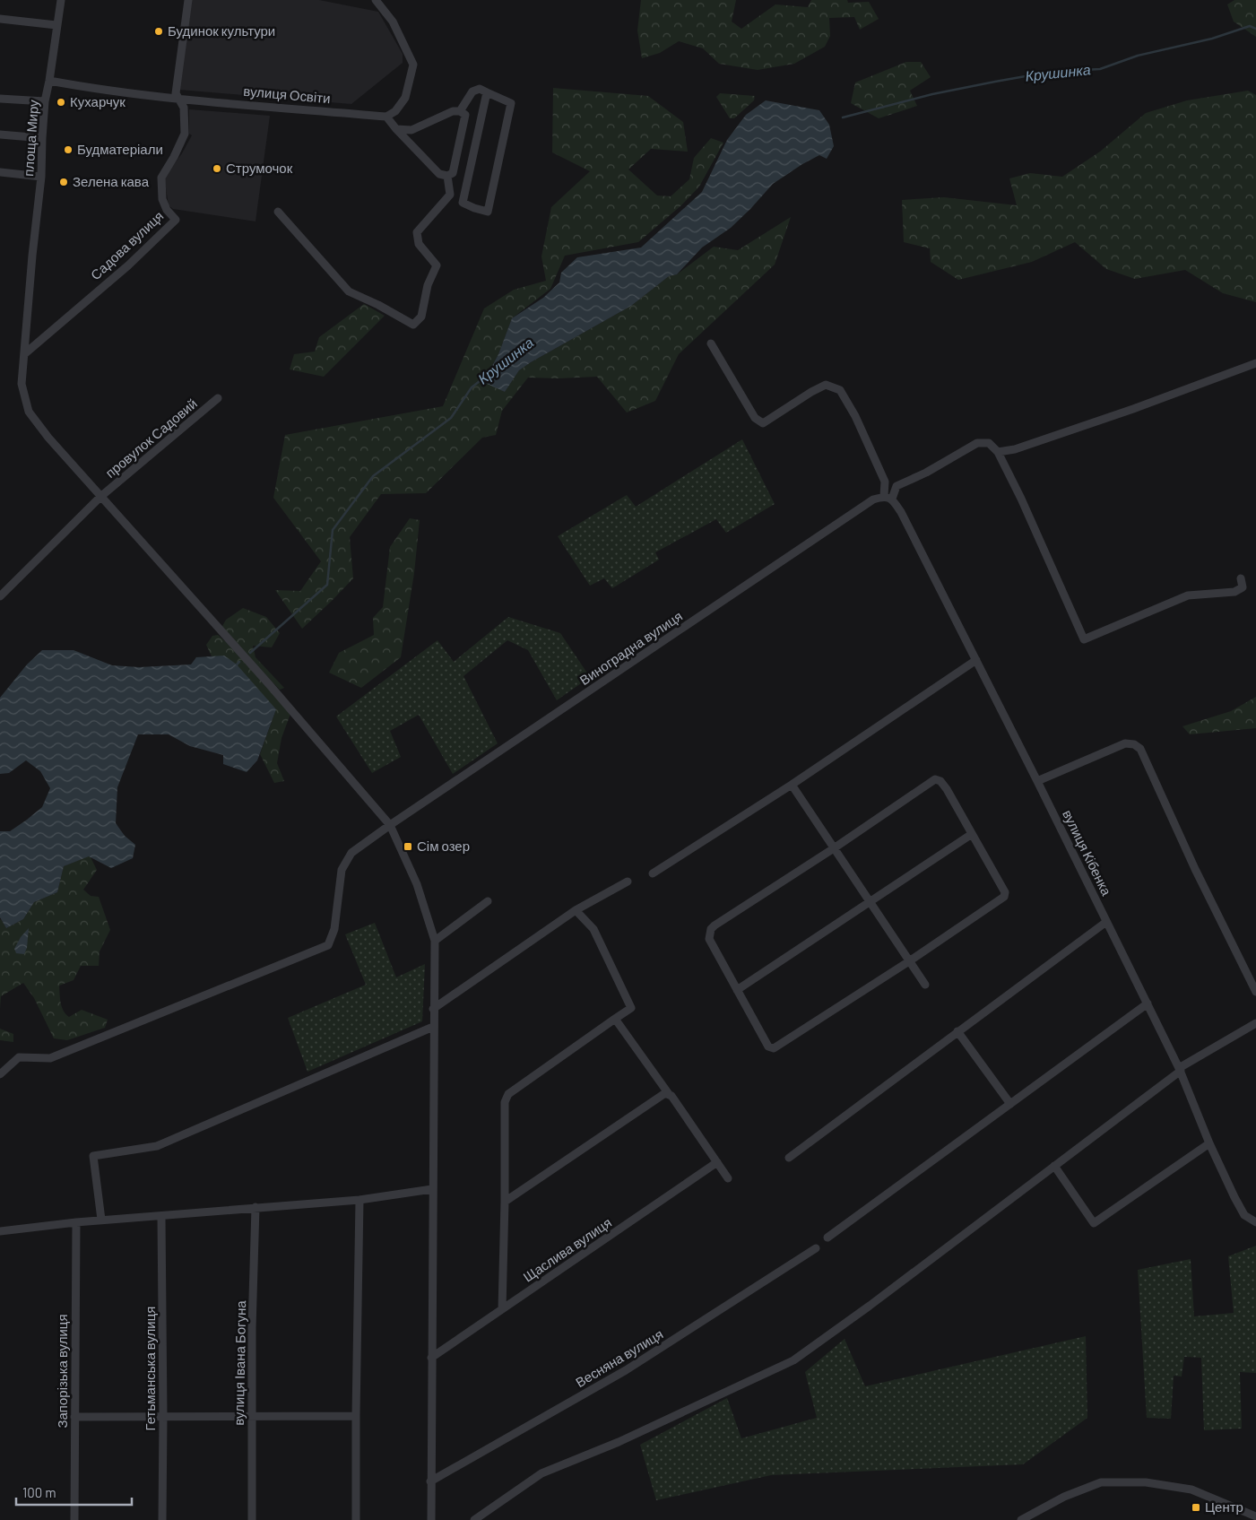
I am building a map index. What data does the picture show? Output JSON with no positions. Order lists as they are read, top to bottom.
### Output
{
  "streets": {
    "street": [
      "вулиця Освіти",
      "площа Миру",
      "Садова вулиця",
      "провулок Садовий",
      "Виноградна вулиця",
      "вулиця Кібенка",
      "Щаслива вулиця",
      "Весняна вулиця",
      "вулиця Івана Богуна",
      "Гетьманська вулиця",
      "Запорізька вулиця"
    ]
  },
  "crossings": [
    ["вулиця Освіти", "площа Миру"],
    ["вулиця Освіти", "Садова вулиця"],
    ["площа Миру", "Садова вулиця"],
    ["площа Миру", "провулок Садовий"],
    ["площа Миру", "Виноградна вулиця"],
    ["площа Миру", "Щаслива вулиця"],
    ["площа Миру", "Весняна вулиця"],
    ["Виноградна вулиця", "вулиця Кібенка"]
  ],
  "water": ["Крушинка"],
  "places": {
    "other": [
      "Будинок культури",
      "Кухарчук",
      "Будматеріали",
      "Струмочок",
      "Зелена кава"
    ],
    "transit": ["Сім озер", "Центр"]
  },
  "scale_bar": "100 m"
}
